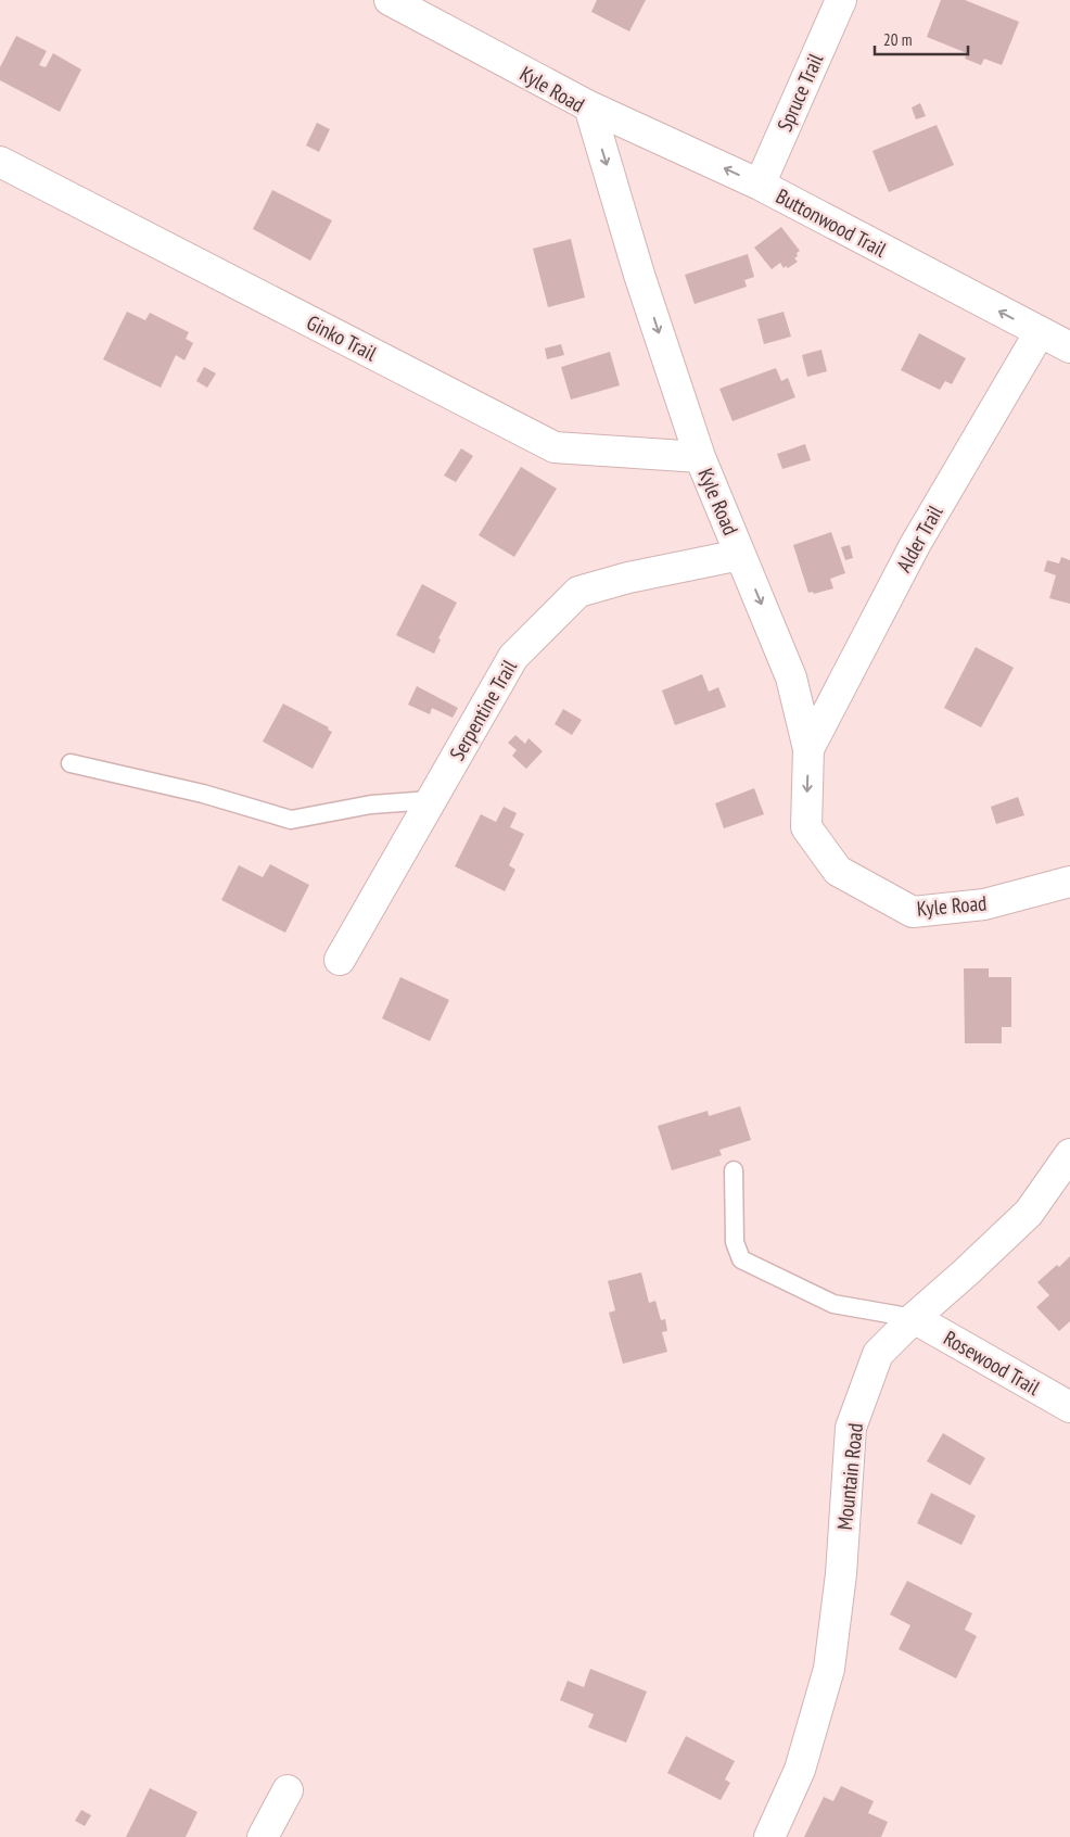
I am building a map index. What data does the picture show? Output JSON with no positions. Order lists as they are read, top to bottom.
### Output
{
  "streets": {
    "street": [
      "Kyle Road",
      "Spruce Trail",
      "Buttonwood Trail",
      "Ginko Trail",
      "Alder Trail",
      "Serpentine Trail",
      "Rosewood Trail",
      "Mountain Road"
    ]
  },
  "crossings": [
    ["Kyle Road", "Buttonwood Trail"],
    ["Kyle Road", "Ginko Trail"],
    ["Kyle Road", "Alder Trail"],
    ["Kyle Road", "Serpentine Trail"],
    ["Spruce Trail", "Buttonwood Trail"],
    ["Buttonwood Trail", "Alder Trail"],
    ["Rosewood Trail", "Mountain Road"]
  ],
  "one_way": ["Kyle Road", "Buttonwood Trail"],
  "scale_bar": "20 m"
}
